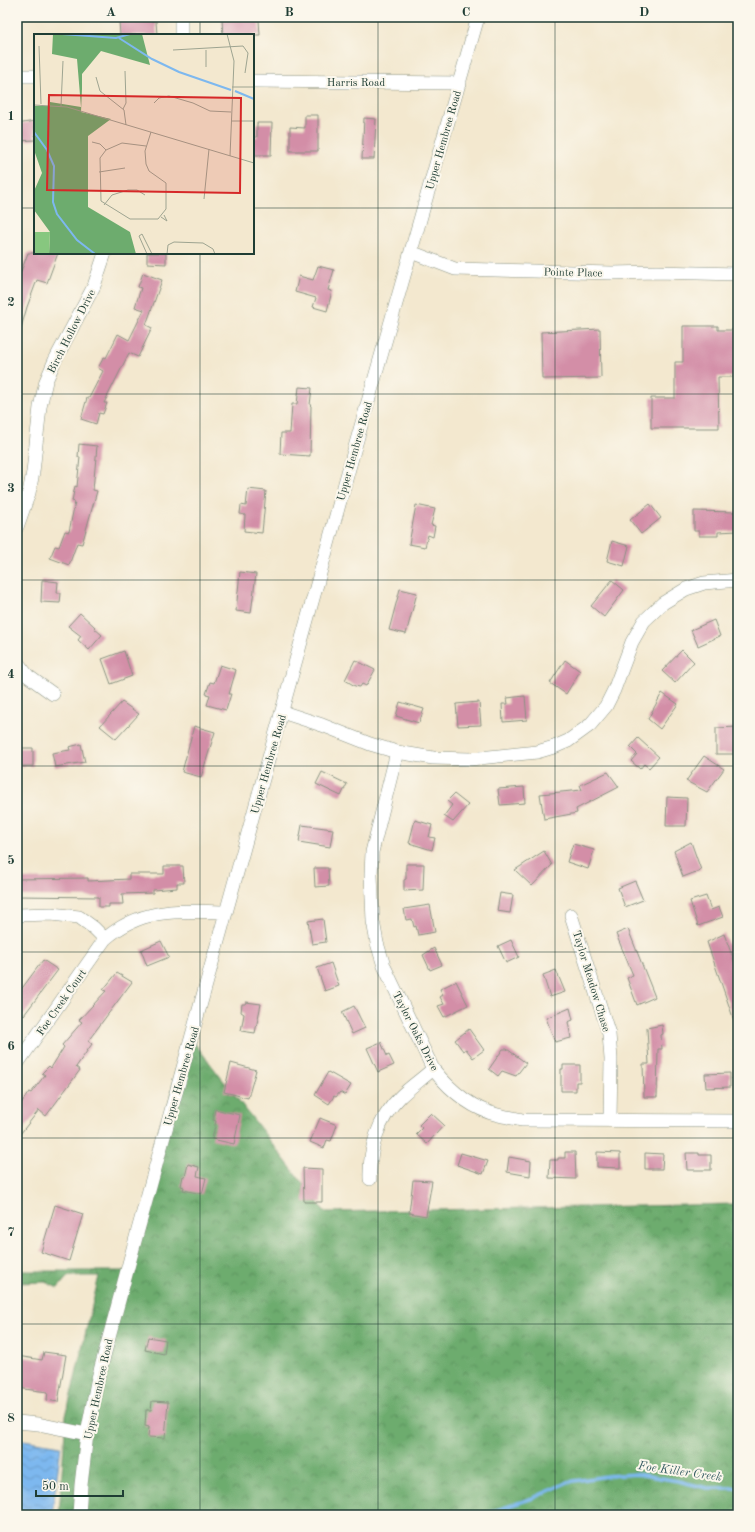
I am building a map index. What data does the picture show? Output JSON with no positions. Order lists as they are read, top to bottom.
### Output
{
  "streets": {
    "street": [
      "Harris Road",
      "Upper Hembree Road",
      "Pointe Place",
      "Birch Hollow Drive",
      "Taylor Meadow Chase",
      "Foe Creek Court",
      "Taylor Oaks Drive"
    ]
  },
  "crossings": [
    ["Harris Road", "Upper Hembree Road"],
    ["Upper Hembree Road", "Pointe Place"],
    ["Upper Hembree Road", "Foe Creek Court"],
    ["Taylor Meadow Chase", "Taylor Oaks Drive"]
  ],
  "water": ["Foe Killer Creek"],
  "scale_bar": "50 m",
  "grid": {
    "columns": [
      "A",
      "B",
      "C",
      "D"
    ],
    "rows": [
      "1",
      "2",
      "3",
      "4",
      "5",
      "6",
      "7",
      "8"
    ]
  }
}
